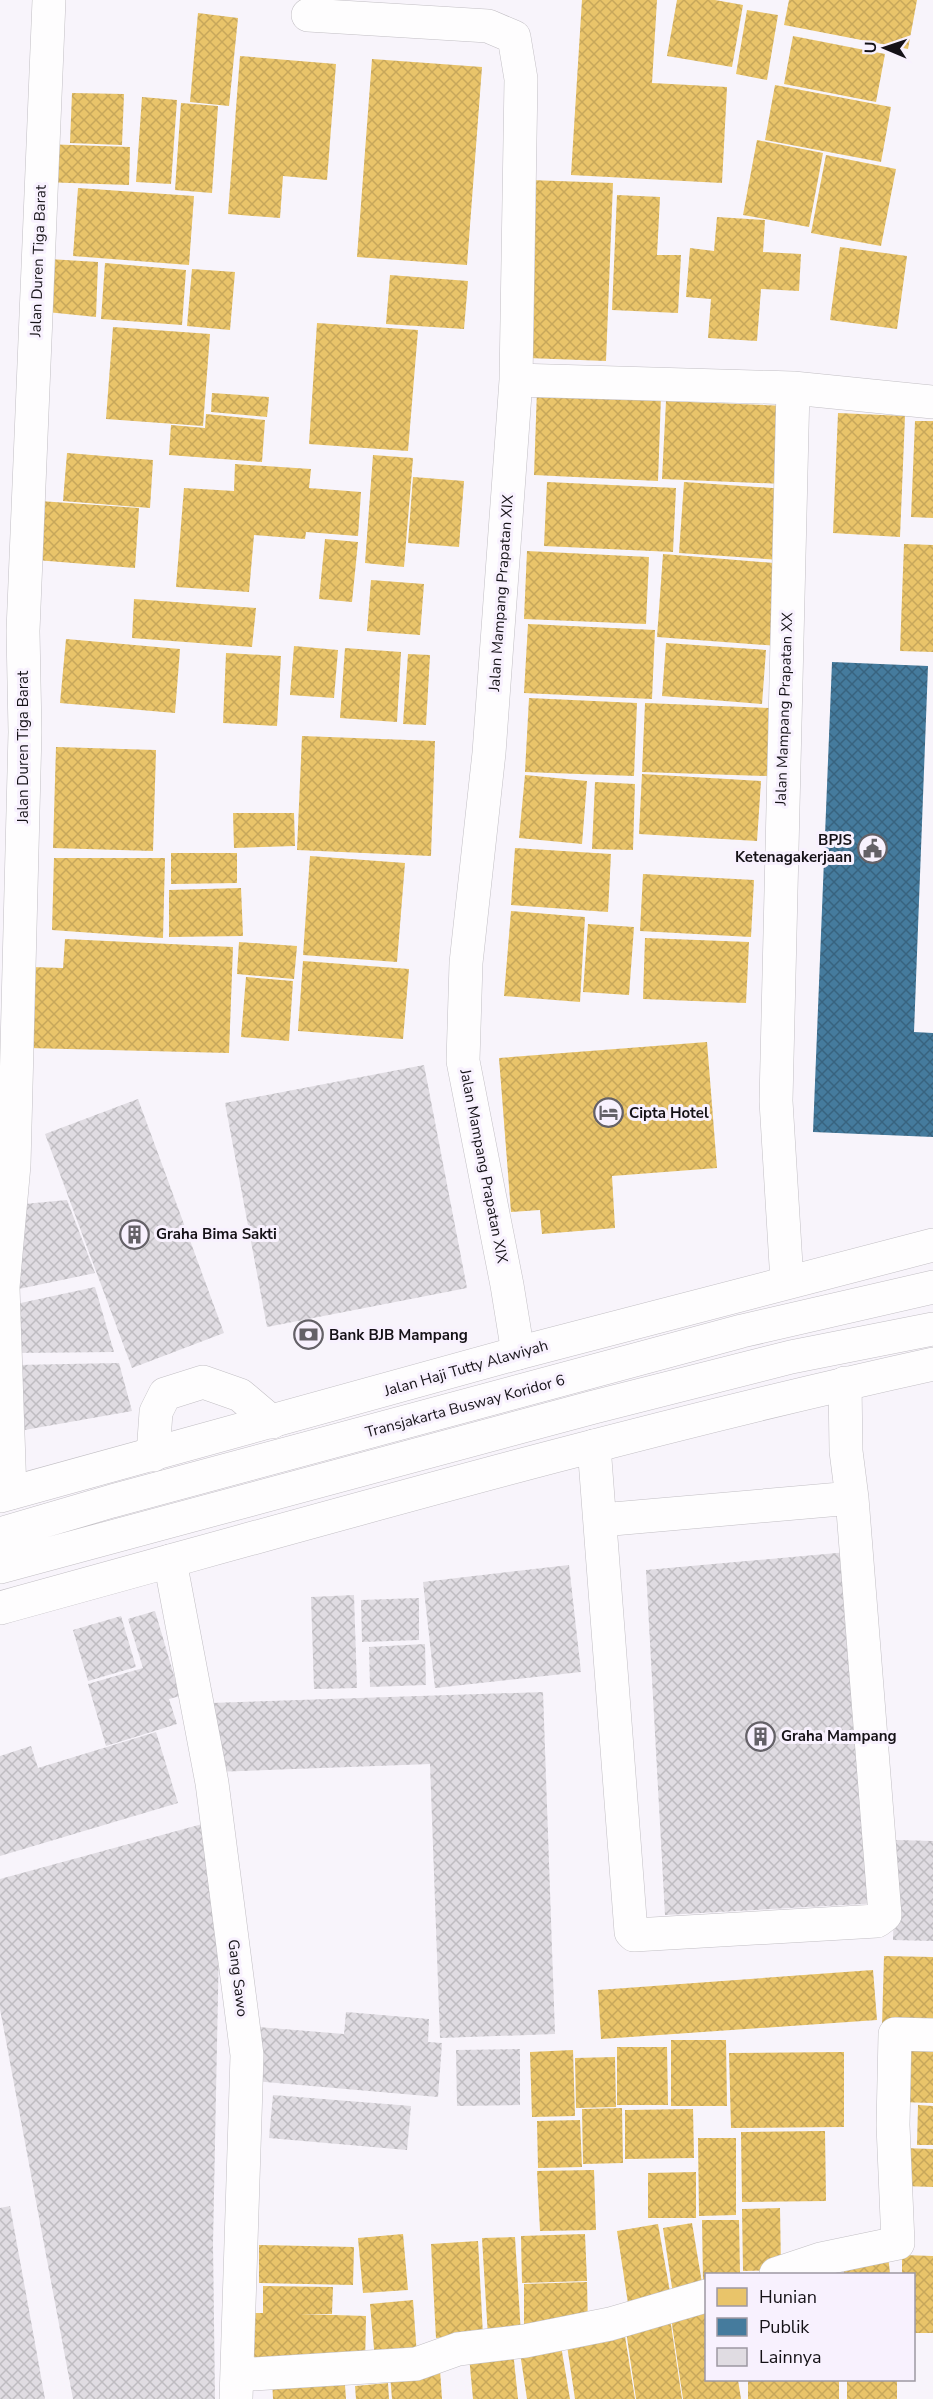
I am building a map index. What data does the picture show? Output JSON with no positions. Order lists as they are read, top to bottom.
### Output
{
  "streets": {
    "street": [
      "Jalan Duren Tiga Barat",
      "Jalan Mampang Prapatan XIX",
      "Jalan Mampang Prapatan XX",
      "Jalan Haji Tutty Alawiyah",
      "Transjakarta Busway Koridor 6",
      "Gang Sawo"
    ]
  },
  "crossings": [
    ["Jalan Duren Tiga Barat", "Jalan Haji Tutty Alawiyah"],
    ["Jalan Mampang Prapatan XIX", "Jalan Haji Tutty Alawiyah"],
    ["Jalan Mampang Prapatan XX", "Jalan Haji Tutty Alawiyah"]
  ],
  "places": {
    "public building": ["BPJS Ketenagakerjaan"],
    "hotel": ["Cipta Hotel"],
    "building": ["Graha Bima Sakti", "Graha Mampang"],
    "bank": ["Bank BJB Mampang"]
  },
  "legend": ["Hunian", "Publik", "Lainnya"],
  "north": "left"
}
